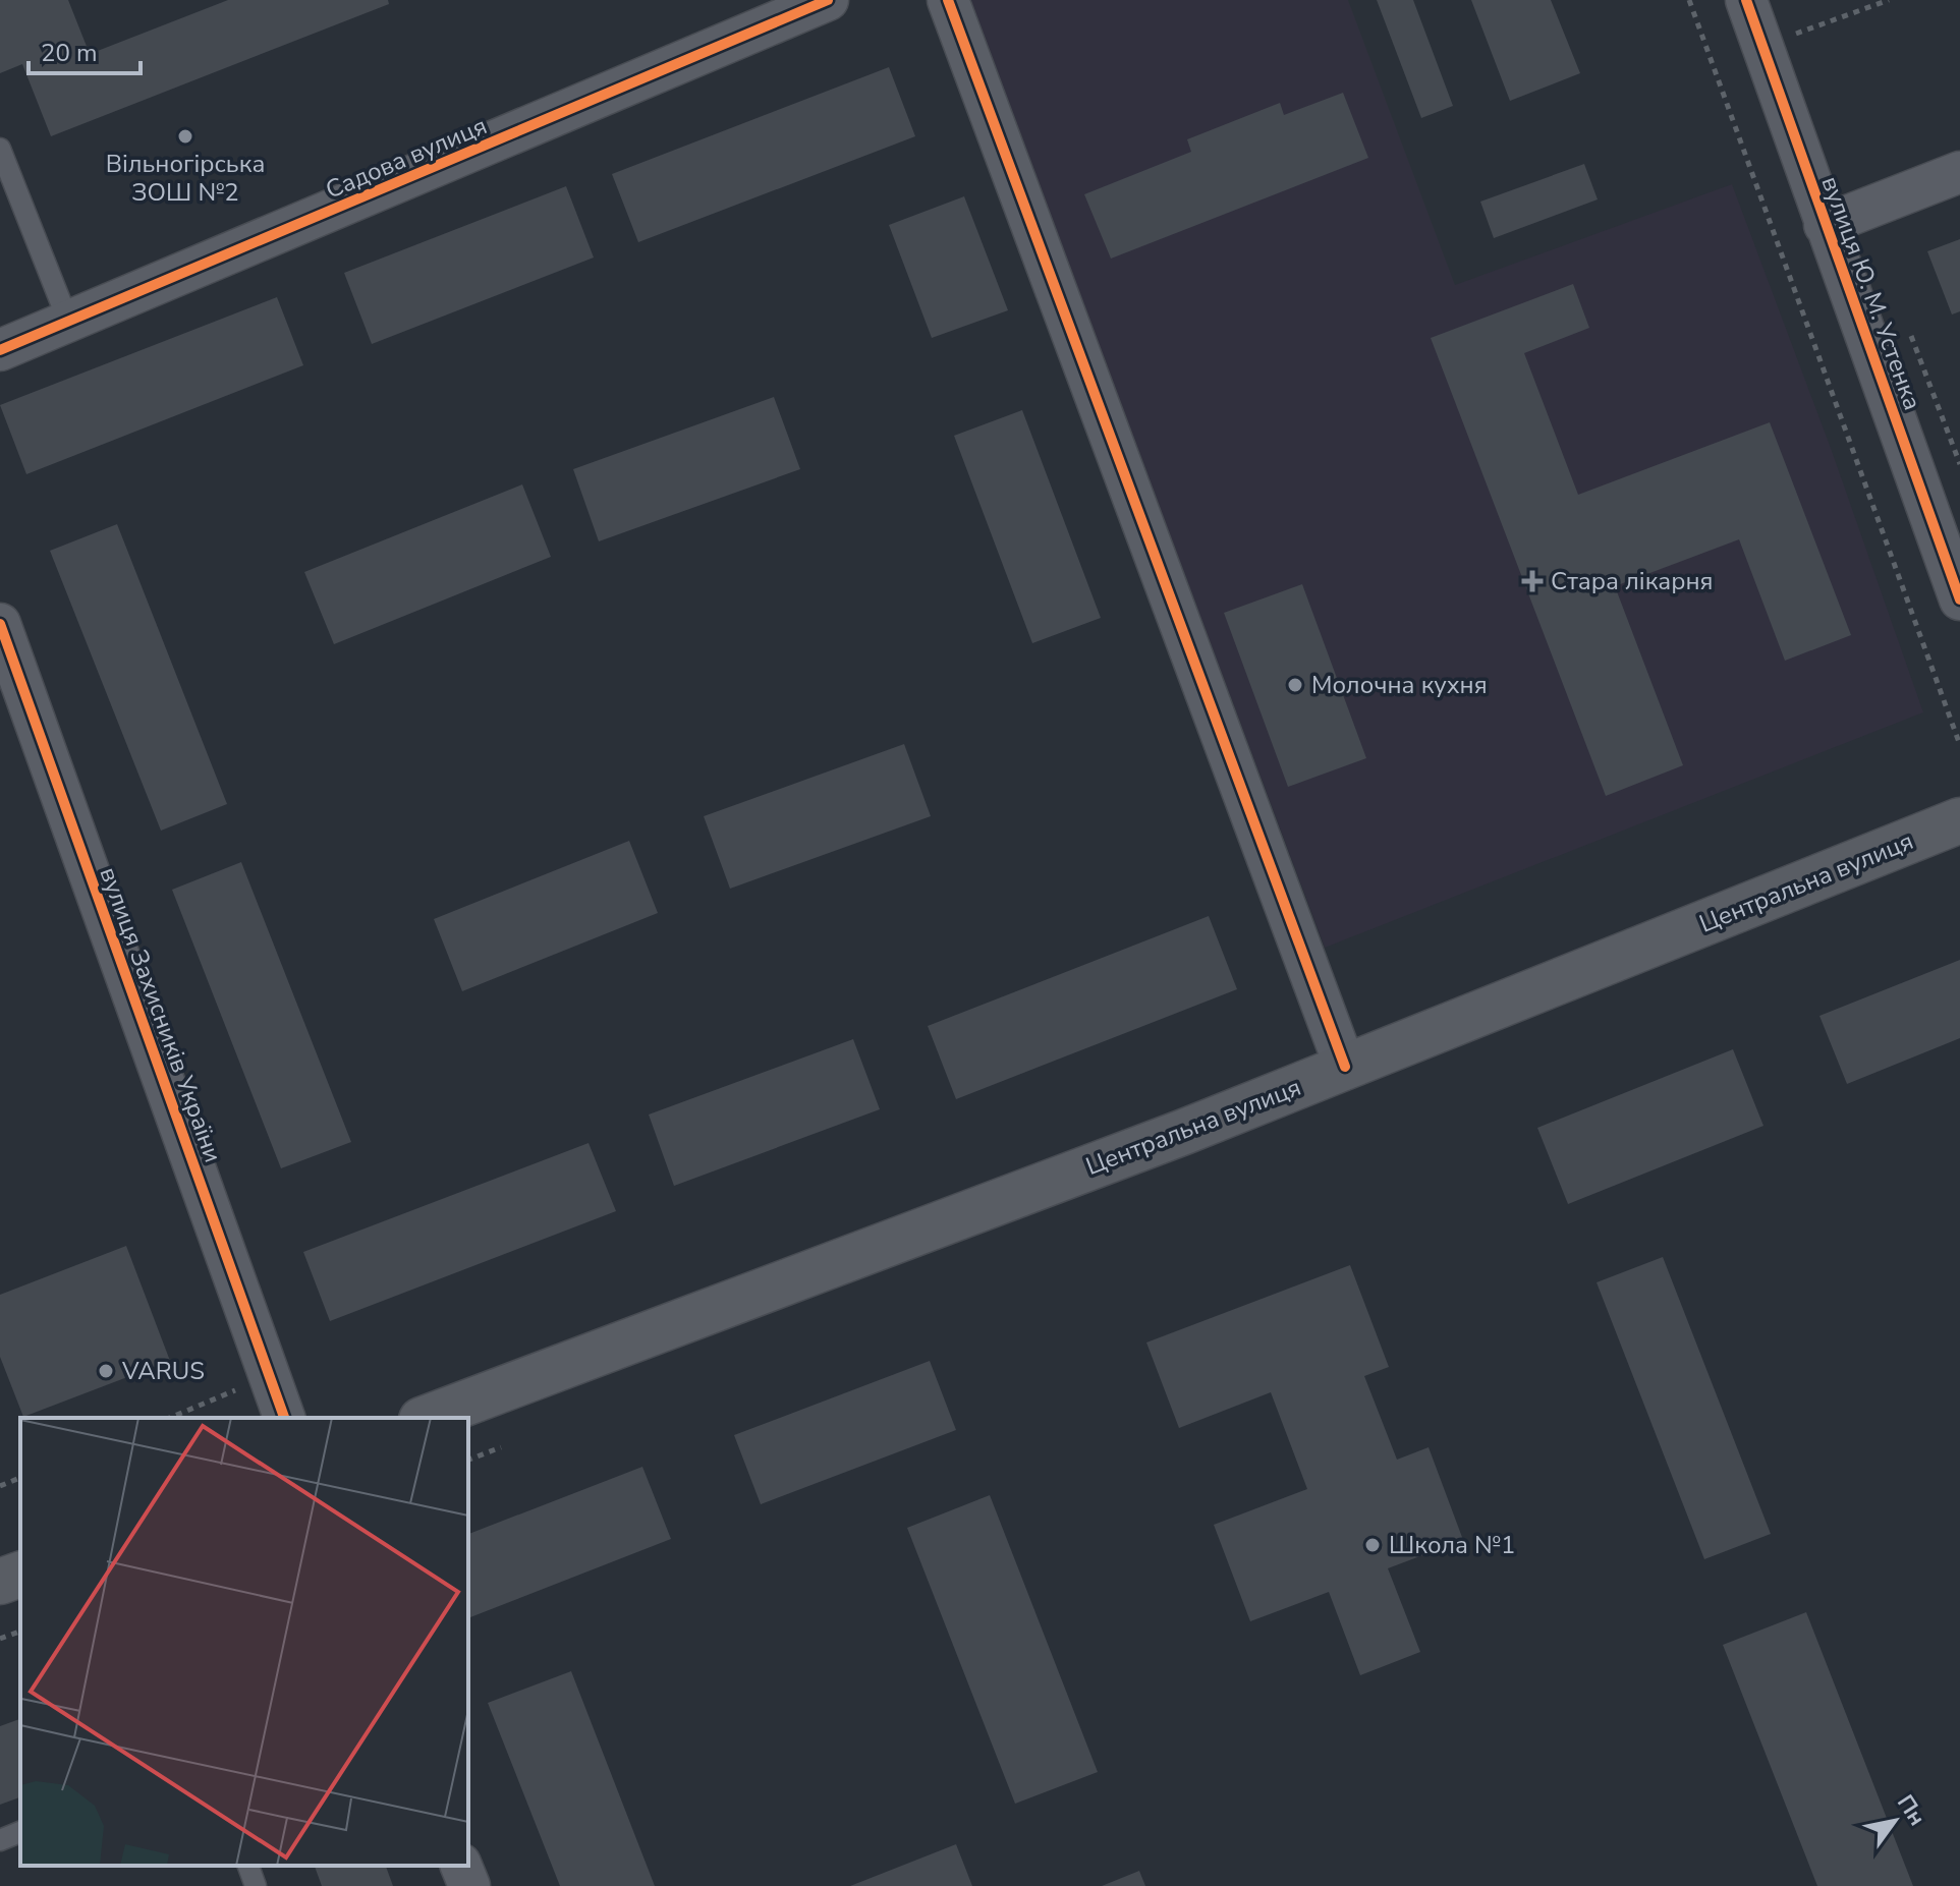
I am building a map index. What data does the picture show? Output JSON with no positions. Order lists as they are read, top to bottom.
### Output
{
  "streets": {
    "main road": ["Центральна вулиця"],
    "street": ["Садова вулиця", "вулиця Ю. М. Устенка", "вулиця Захисників України"]
  },
  "places": {
    "other": [
      "Вільногірська ЗОШ №2",
      "Молочна кухня",
      "VARUS",
      "Школа №1"
    ],
    "health": ["Стара лікарня"]
  },
  "scale_bar": "20 m",
  "north": "top right"
}
